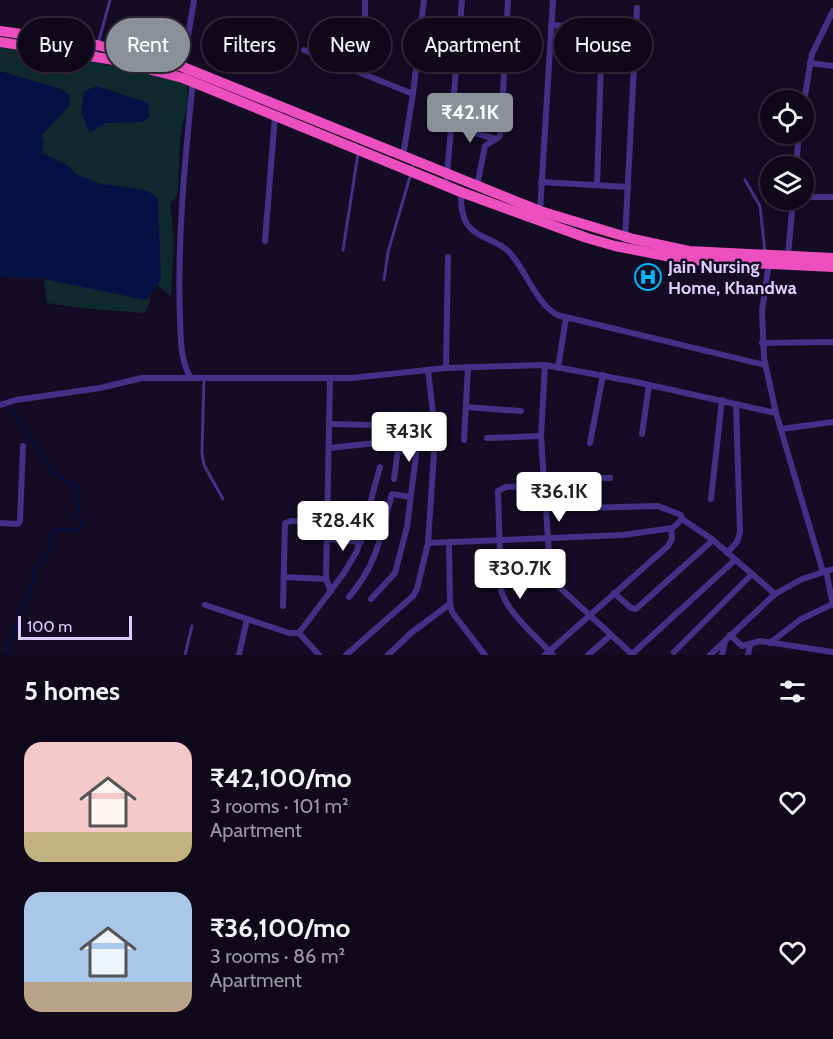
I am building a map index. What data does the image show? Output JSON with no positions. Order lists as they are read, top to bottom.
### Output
{
  "places": {
    "hospital": ["Jain Nursing Home, Khandwa"]
  },
  "scale_bar": "100 m",
  "page": {
    "chip": [
      "Buy",
      "Rent",
      "Filters",
      "New",
      "Apartment",
      "House"
    ],
    "price": [
      "₹42.1K",
      "₹43K",
      "₹36.1K",
      "₹28.4K",
      "₹30.7K"
    ],
    "scale": "100 m",
    "heading": "5 homes",
    "list": [
      {
        "name": "₹42,100/mo",
        "note": "3 rooms · 101 m² · Apartment"
      },
      {
        "name": "₹36,100/mo",
        "note": "3 rooms · 86 m² · Apartment"
      }
    ]
  }
}
